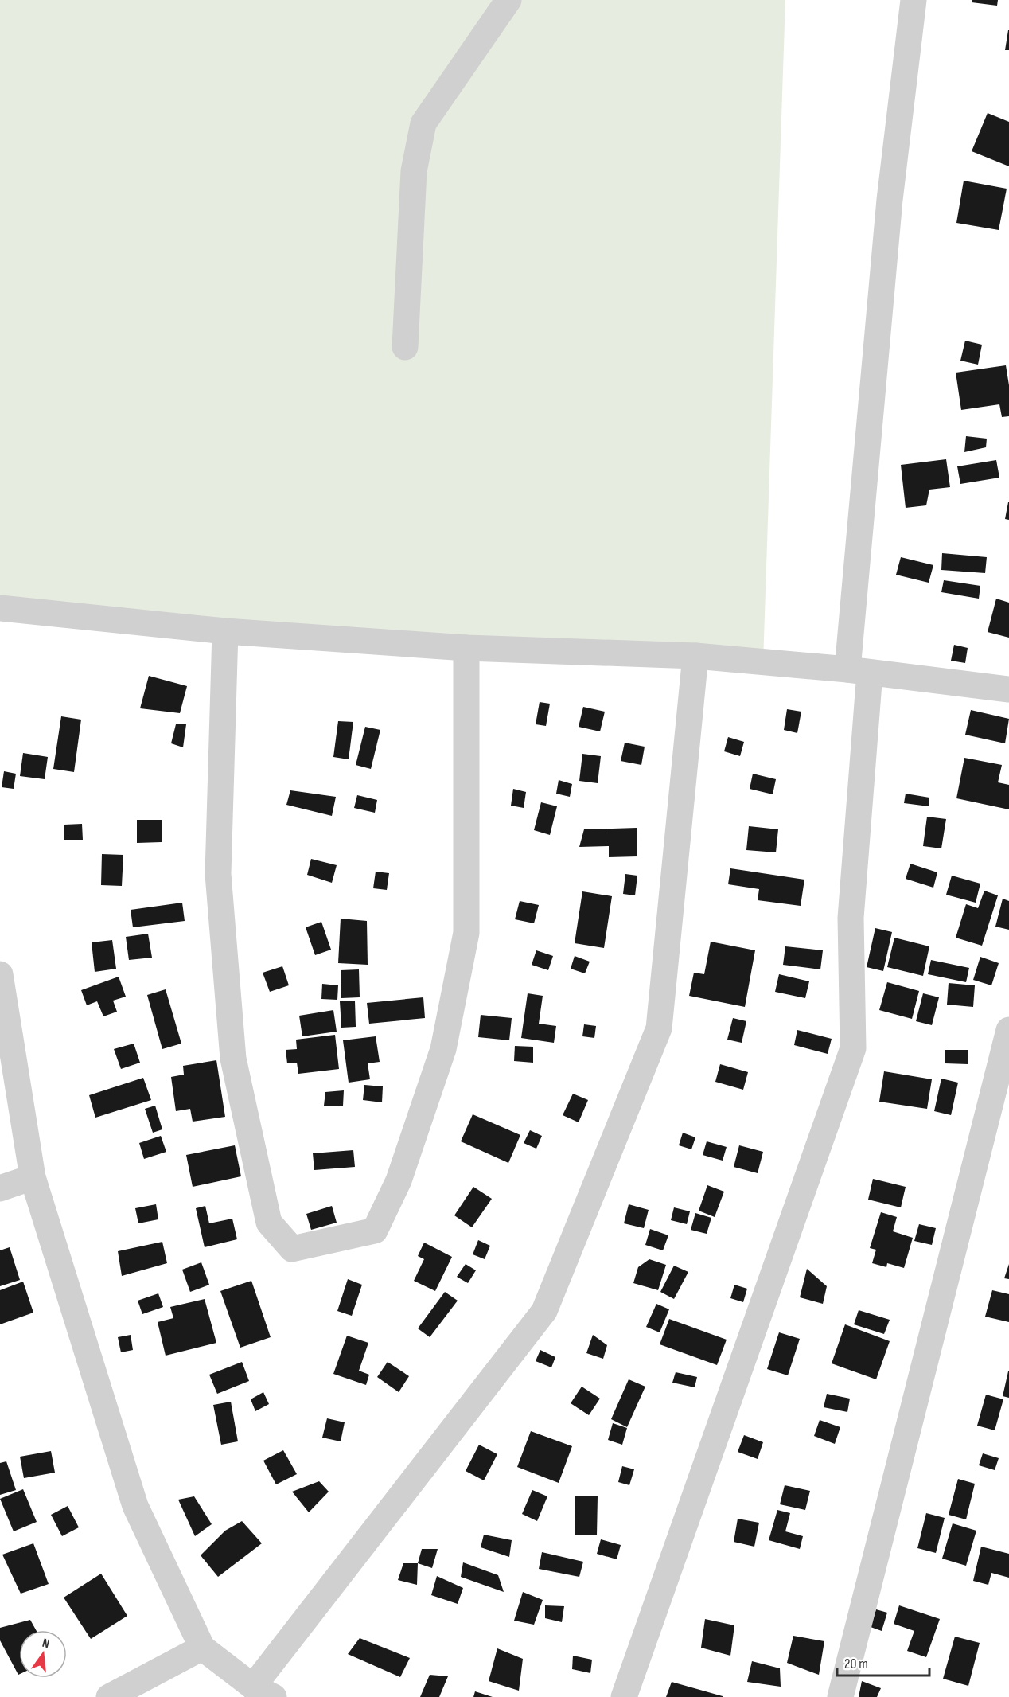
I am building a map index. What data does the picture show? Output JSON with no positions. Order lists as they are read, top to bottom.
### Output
{
  "scale_bar": "20 m",
  "north": "top"
}
